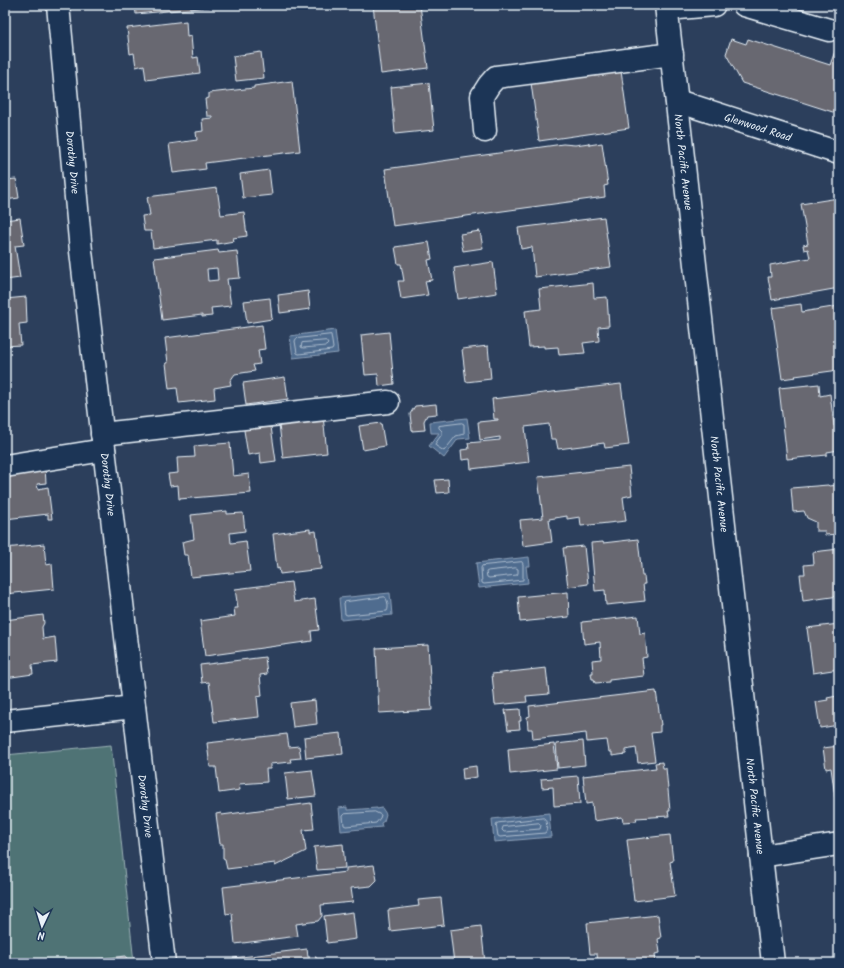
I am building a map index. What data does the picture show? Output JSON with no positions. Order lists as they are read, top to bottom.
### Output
{
  "streets": {
    "street": ["Glenwood Road", "Dorothy Drive", "North Pacific Avenue"]
  },
  "crossings": [
    ["Glenwood Road", "North Pacific Avenue"]
  ],
  "north": "bottom"
}
